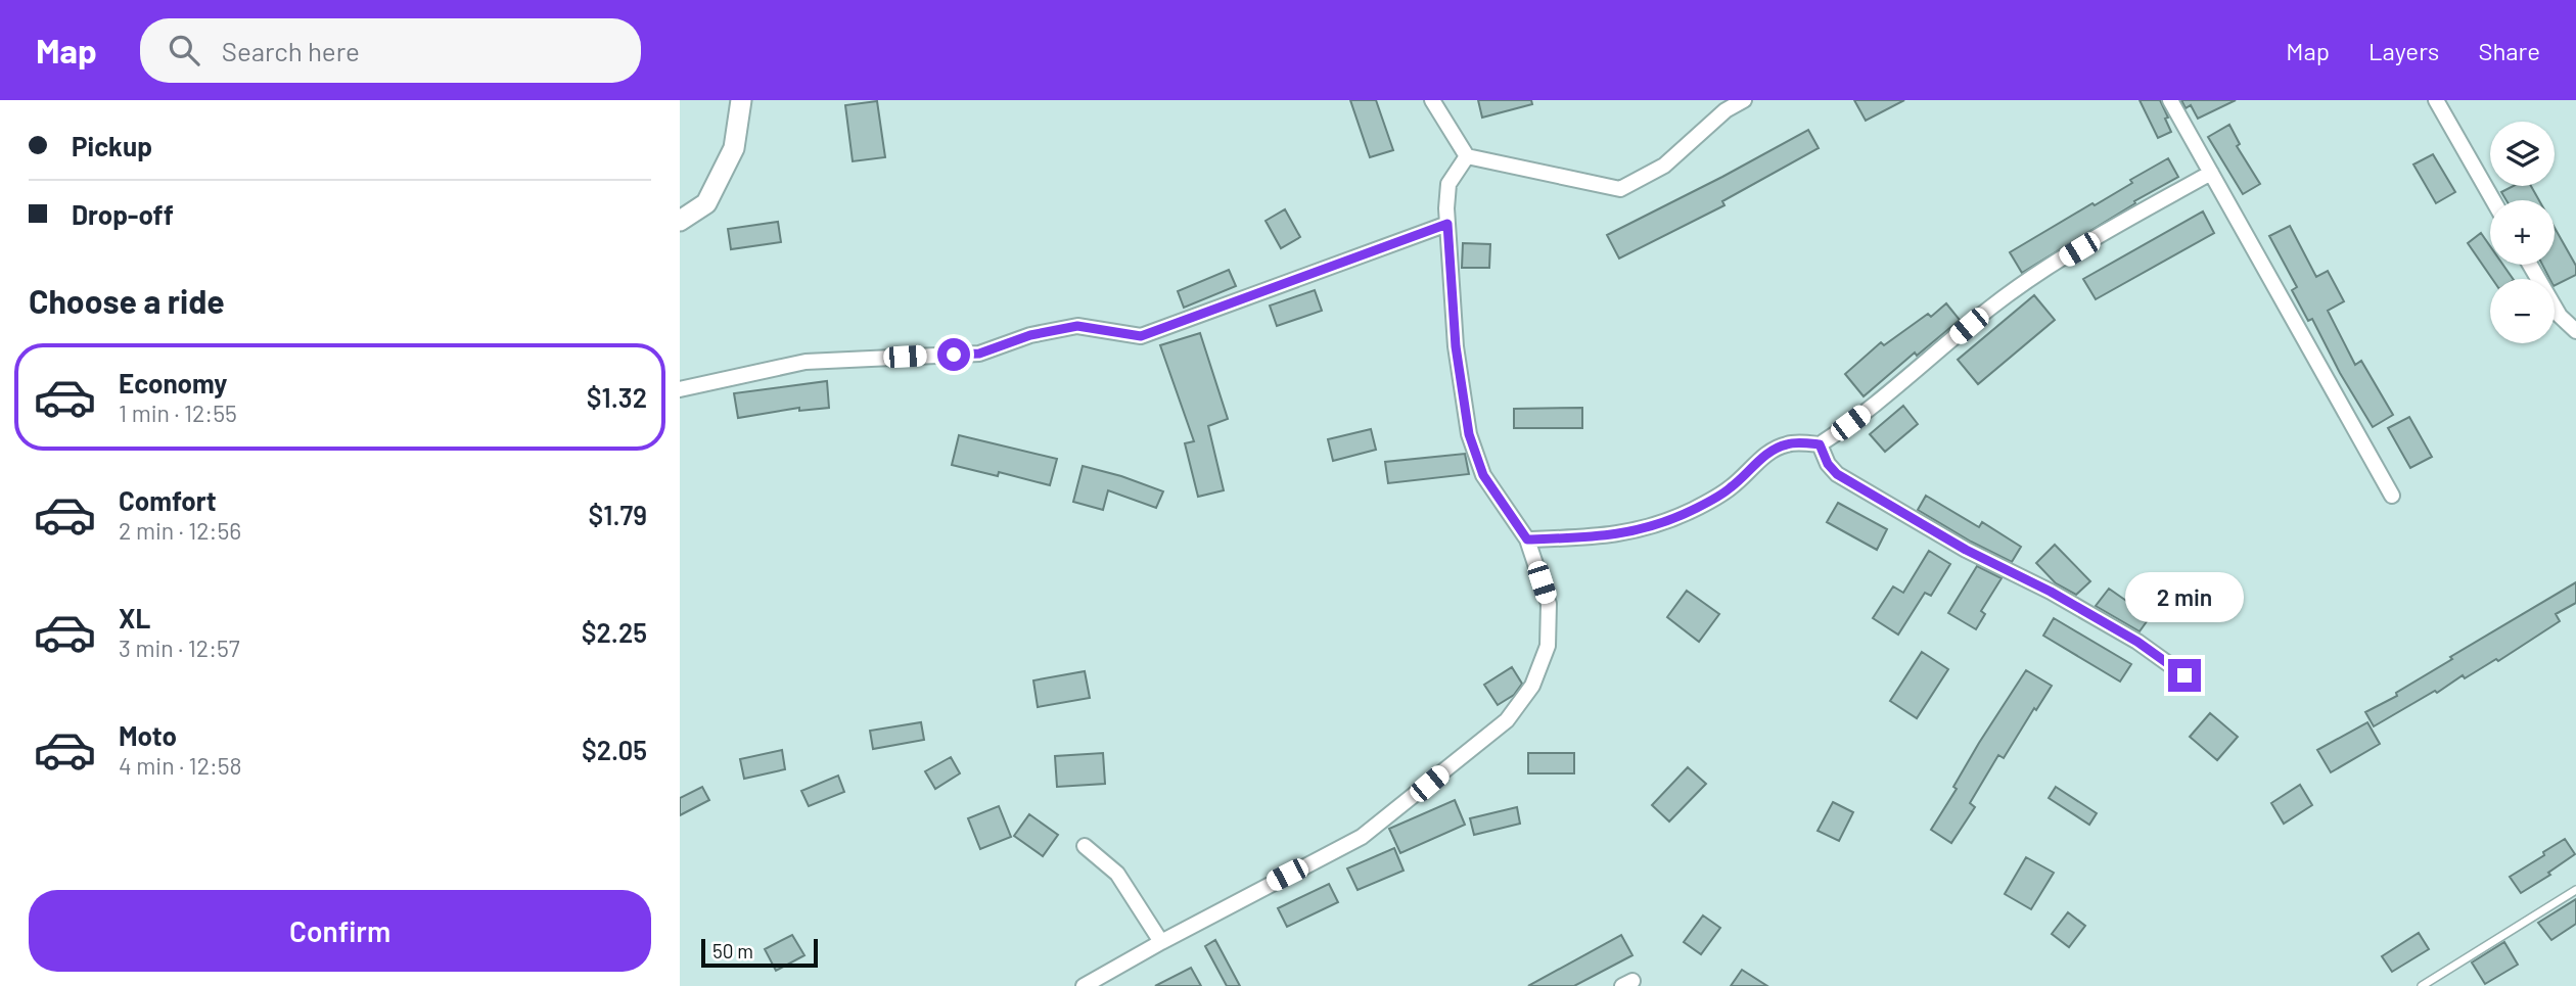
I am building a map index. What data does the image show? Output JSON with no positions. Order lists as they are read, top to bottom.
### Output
{
  "scale_bar": "50 m",
  "page": {
    "header": "Map",
    "search": "Search here",
    "nav": ["Map", "Layers", "Share"],
    "banner": ["Pickup", "Drop-off"],
    "map_buttons": ["+", "−"],
    "heading": "Choose a ride",
    "list": [
      {
        "name": "Economy",
        "note": "1 min · 12:55",
        "value": "$1.32"
      },
      {
        "name": "Comfort",
        "note": "2 min · 12:56",
        "value": "$1.79"
      },
      {
        "name": "XL",
        "note": "3 min · 12:57",
        "value": "$2.25"
      },
      {
        "name": "Moto",
        "note": "4 min · 12:58",
        "value": "$2.05"
      }
    ],
    "bubble": "2 min",
    "buttons": "Confirm",
    "scale": "50 m"
  }
}
